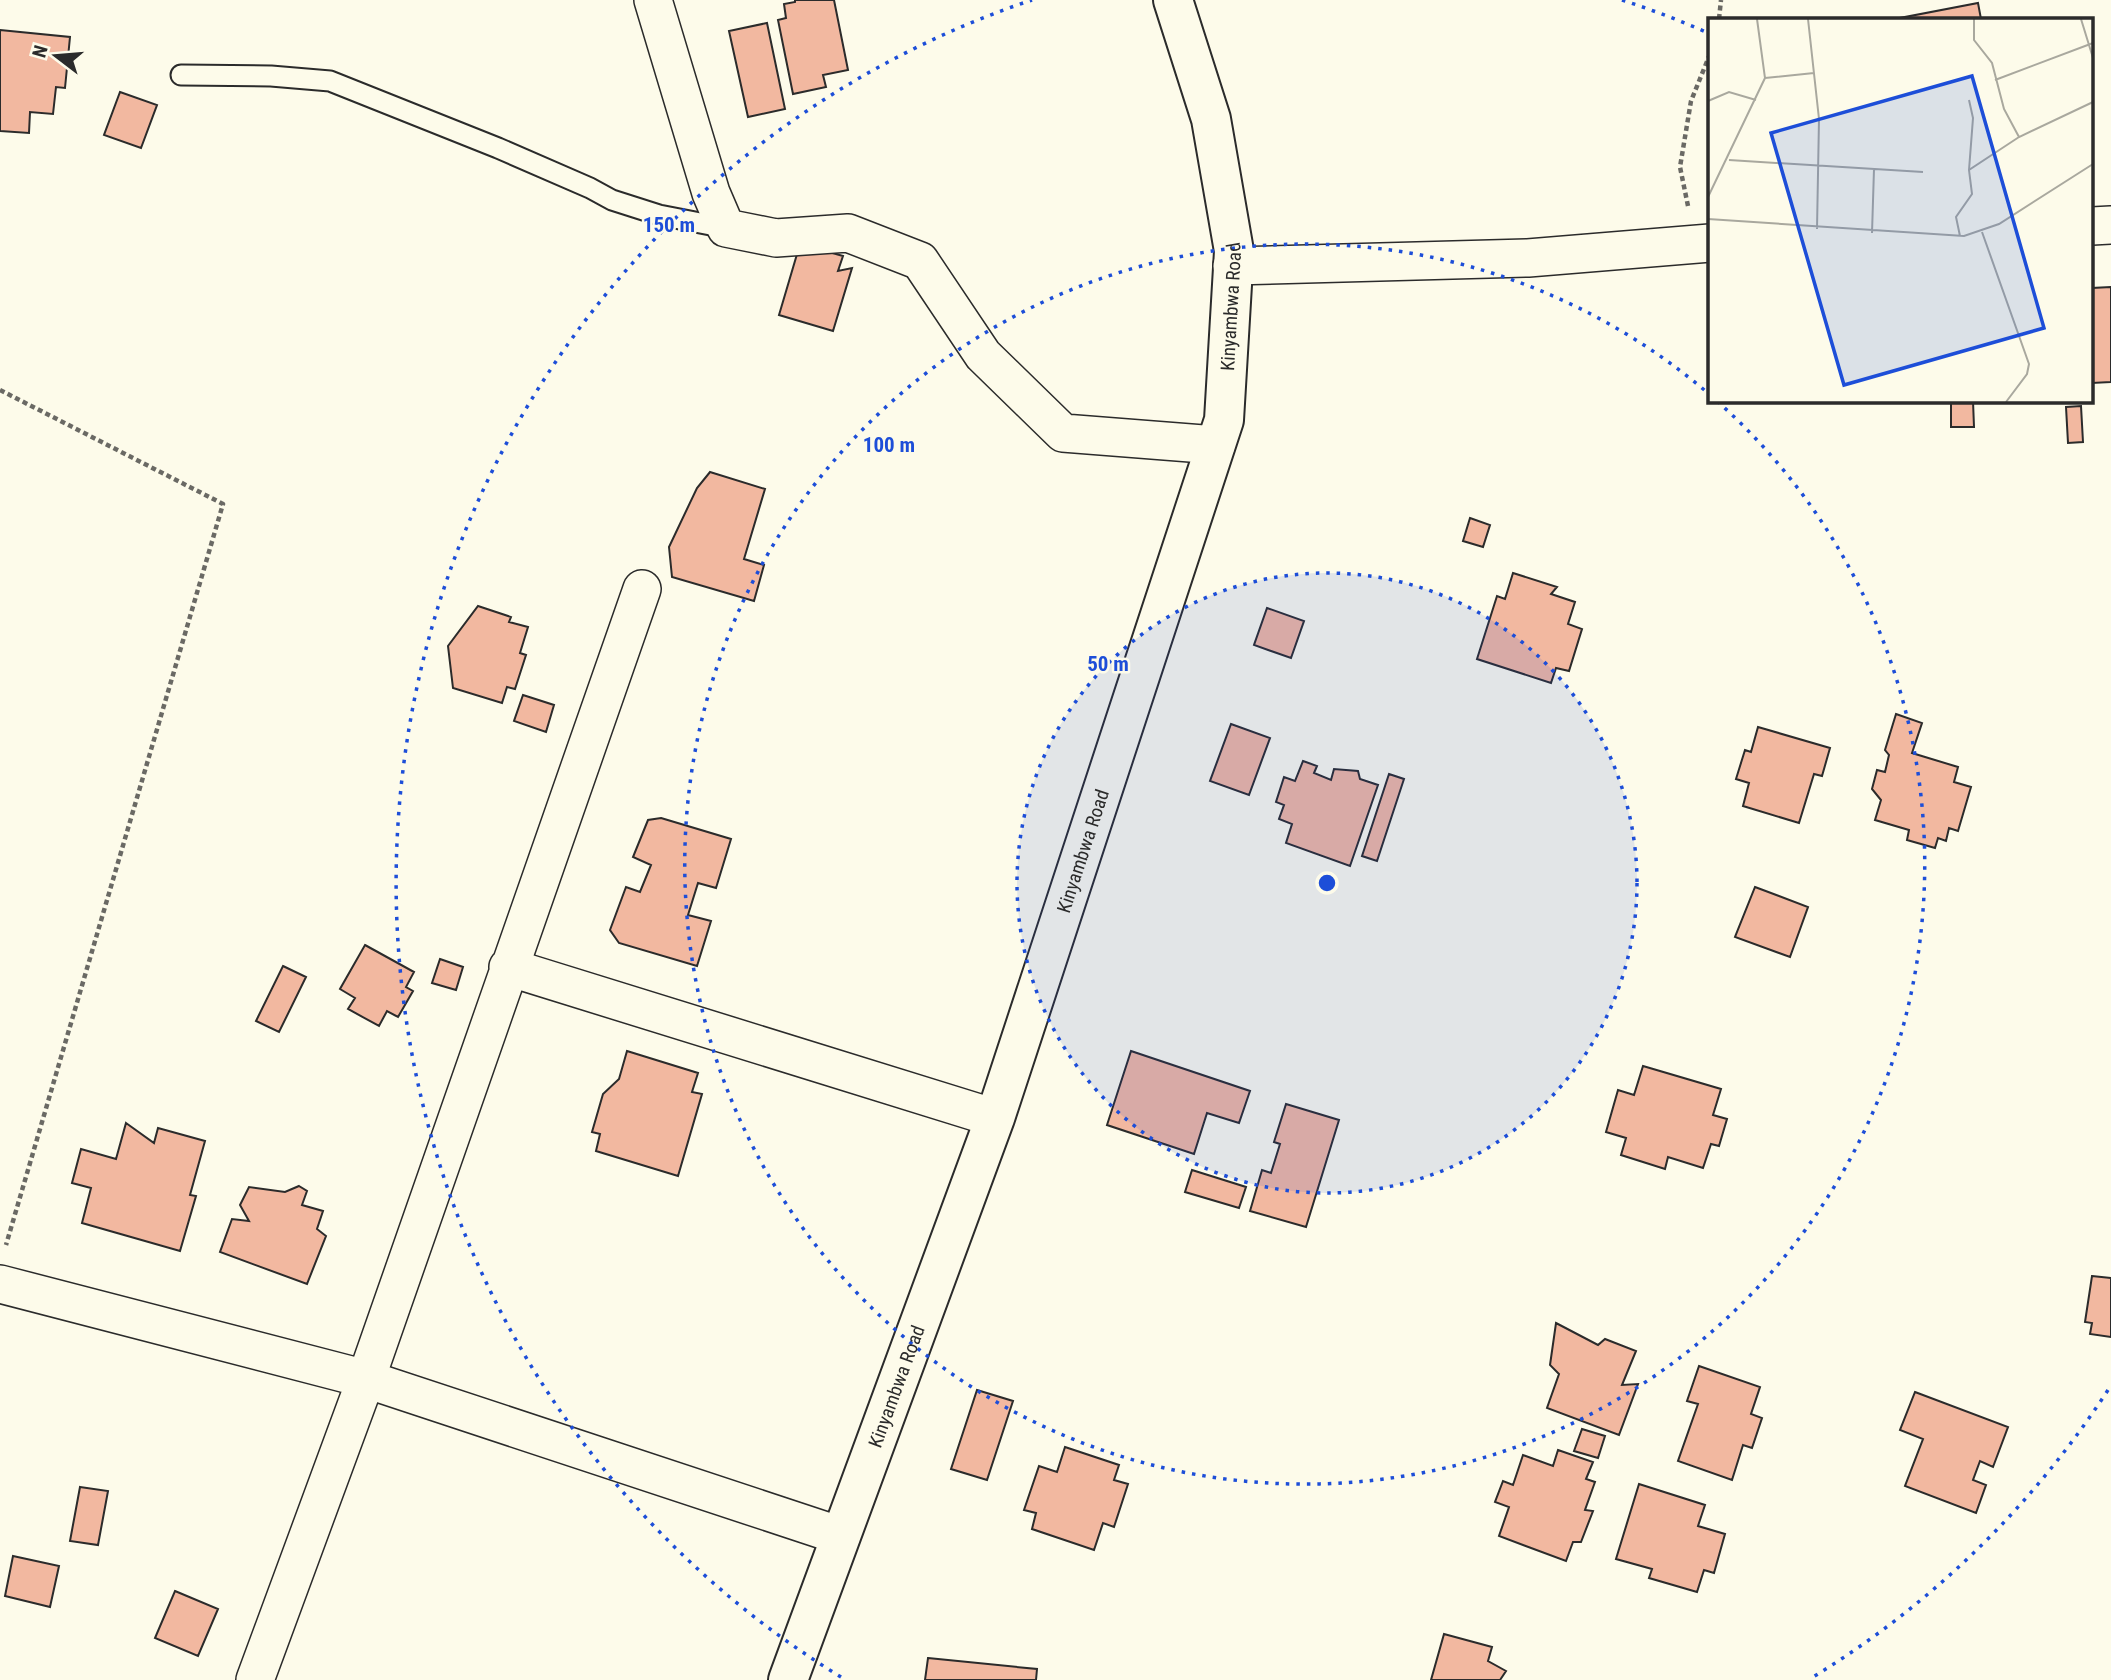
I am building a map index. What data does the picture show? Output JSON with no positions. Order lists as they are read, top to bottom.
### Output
{
  "streets": {
    "street": ["Kinyambwa Road"]
  },
  "north": "left",
  "rings": ["150 m", "100 m", "50 m"]
}
